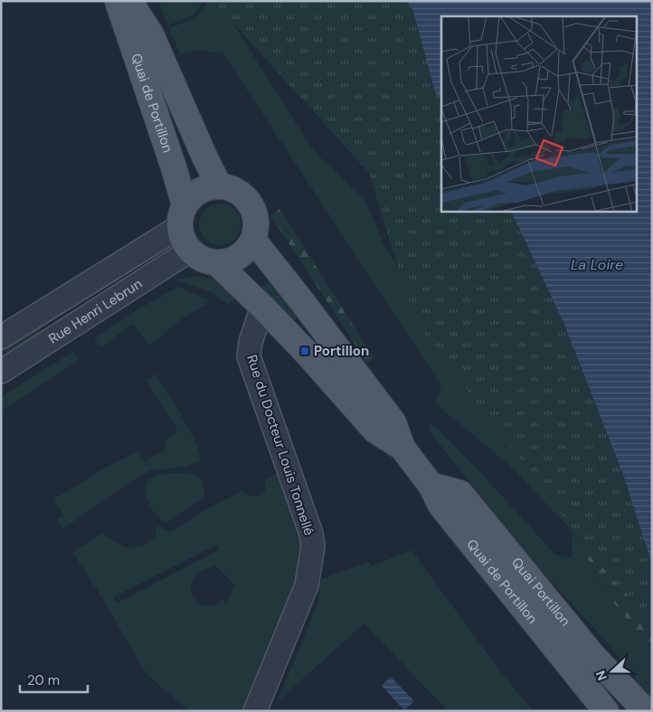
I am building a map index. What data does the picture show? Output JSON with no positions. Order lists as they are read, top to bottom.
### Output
{
  "streets": {
    "main road": ["Quai de Portillon", "Quai Portillon"],
    "street": ["Rue Henri Lebrun", "Rue du Docteur Louis Tonnellé"]
  },
  "crossings": [
    ["Quai de Portillon", "Rue Henri Lebrun"],
    ["Quai de Portillon", "Rue du Docteur Louis Tonnellé"],
    ["Quai de Portillon", "Quai Portillon"]
  ],
  "water": ["La Loire"],
  "places": {
    "transit": ["Portillon"]
  },
  "scale_bar": "20 m",
  "north": "left"
}
